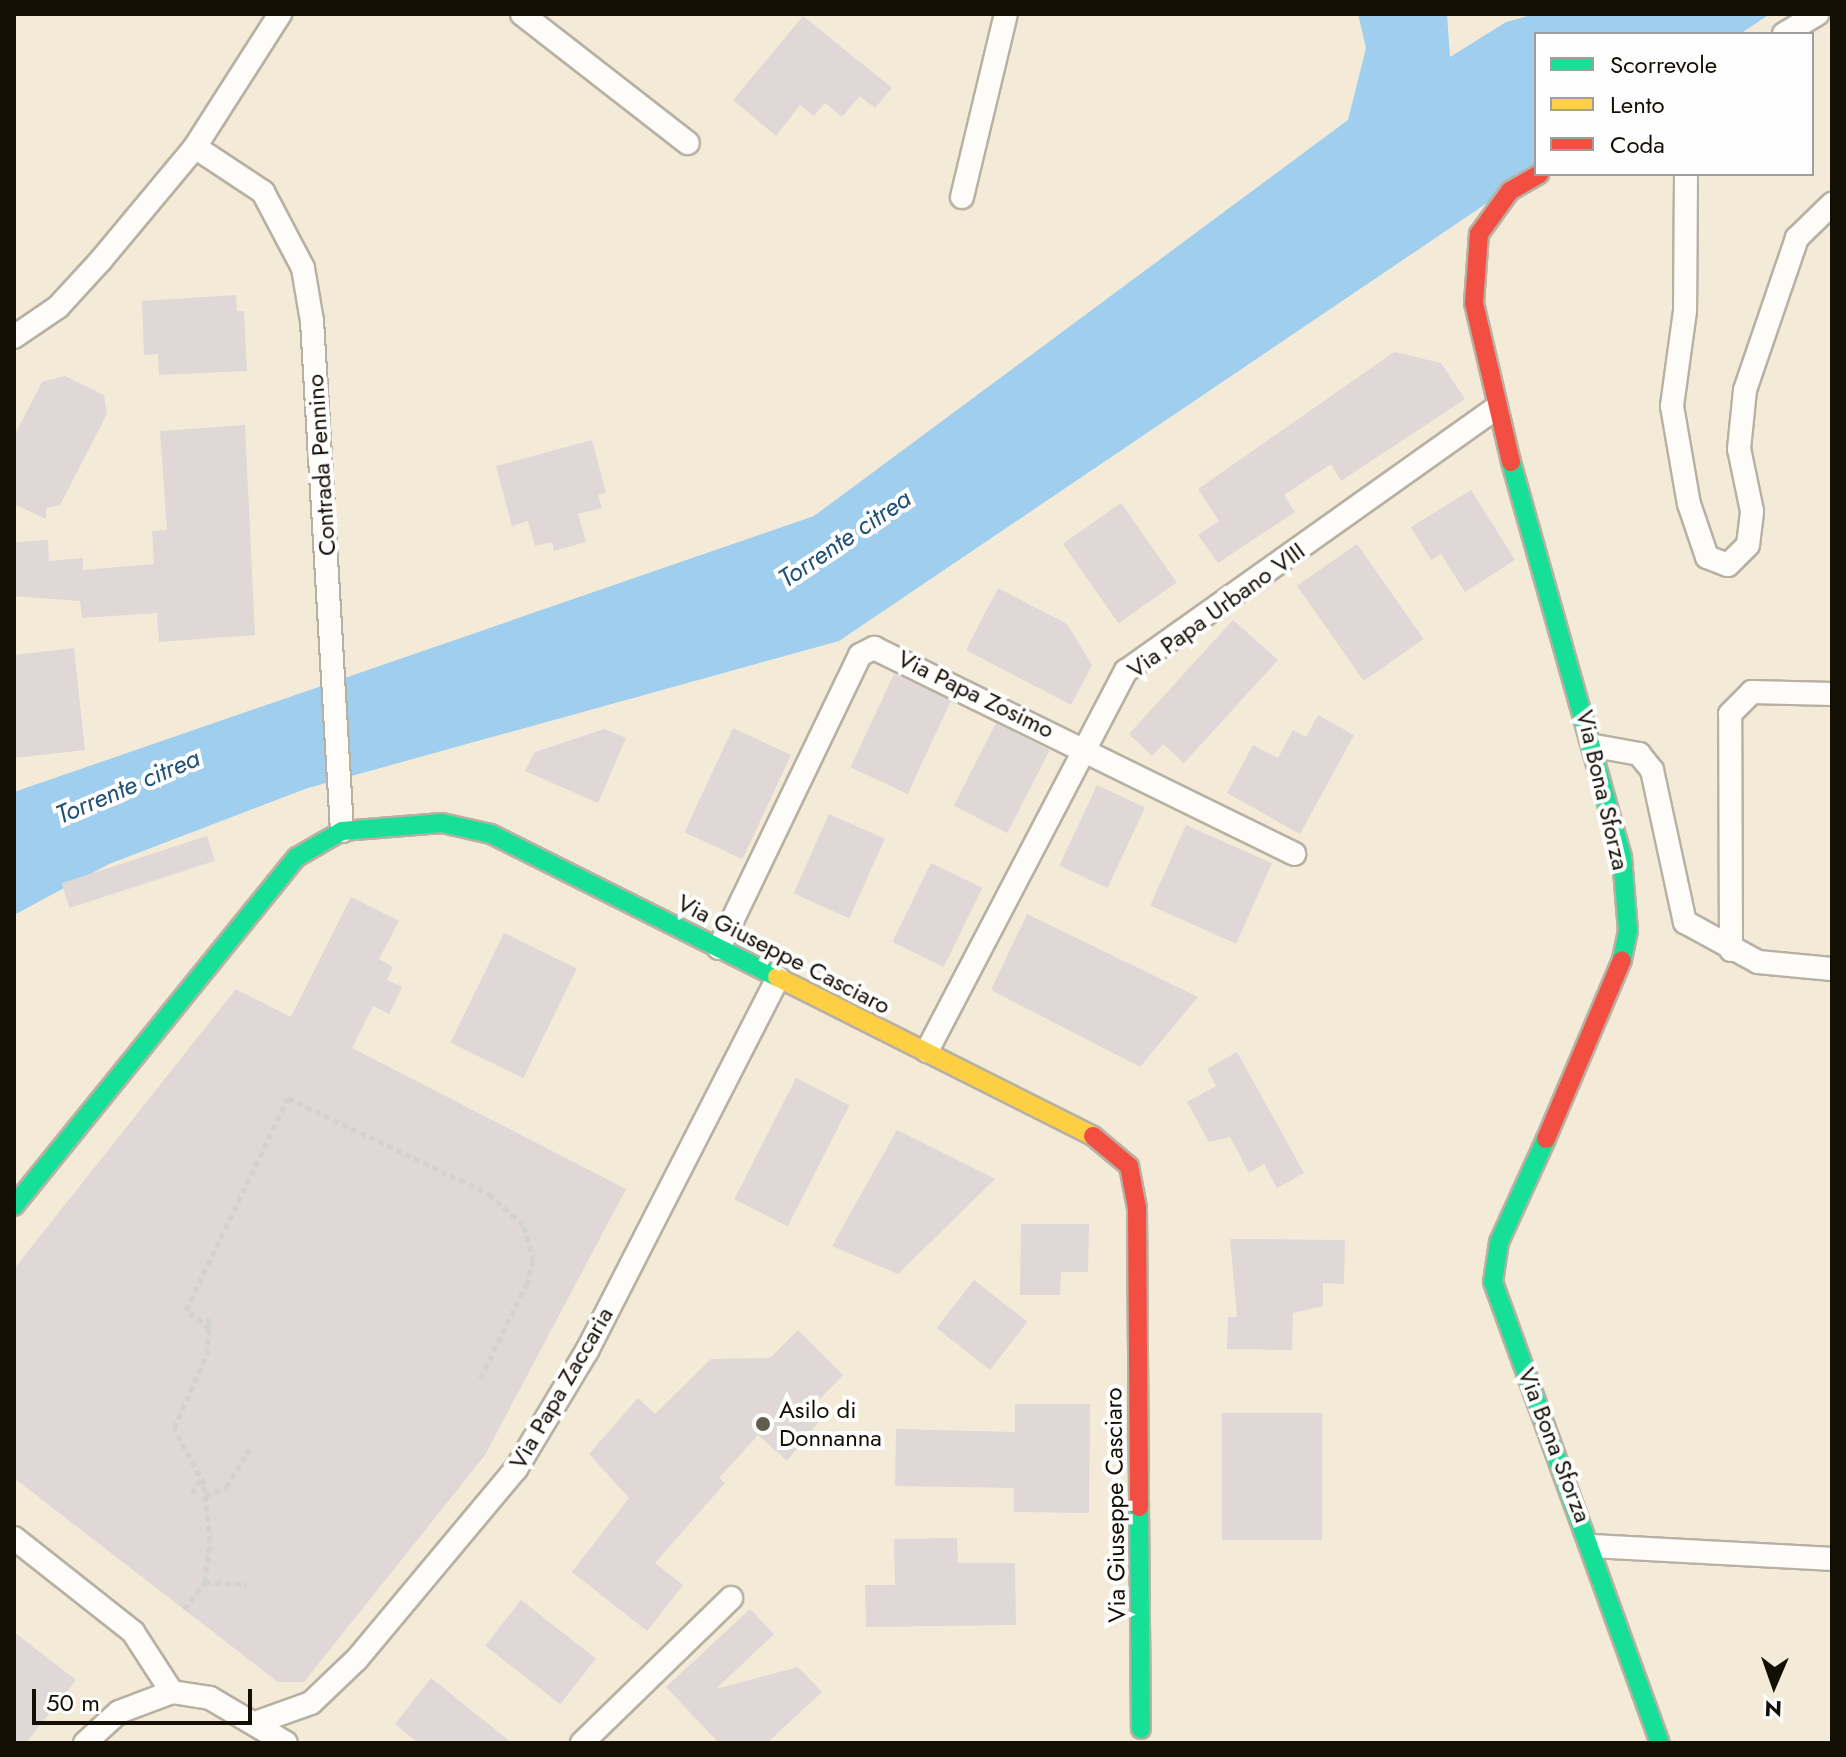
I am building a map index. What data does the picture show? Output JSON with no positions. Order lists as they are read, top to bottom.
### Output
{
  "streets": {
    "street": [
      "Contrada Pennino",
      "Via Papa Urbano VIII",
      "Via Papa Zosimo",
      "Via Bona Sforza",
      "Via Giuseppe Casciaro",
      "Via Papa Zaccaria"
    ]
  },
  "crossings": [
    ["Contrada Pennino", "Via Giuseppe Casciaro"],
    ["Via Papa Urbano VIII", "Via Papa Zosimo"],
    ["Via Papa Urbano VIII", "Via Bona Sforza"],
    ["Via Papa Urbano VIII", "Via Giuseppe Casciaro"],
    ["Via Papa Zosimo", "Via Giuseppe Casciaro"],
    ["Via Giuseppe Casciaro", "Via Papa Zaccaria"]
  ],
  "water": ["Torrente citrea"],
  "places": ["Asilo di Donnanna"],
  "legend": ["Scorrevole", "Lento", "Coda"],
  "scale_bar": "50 m",
  "north": "bottom"
}
